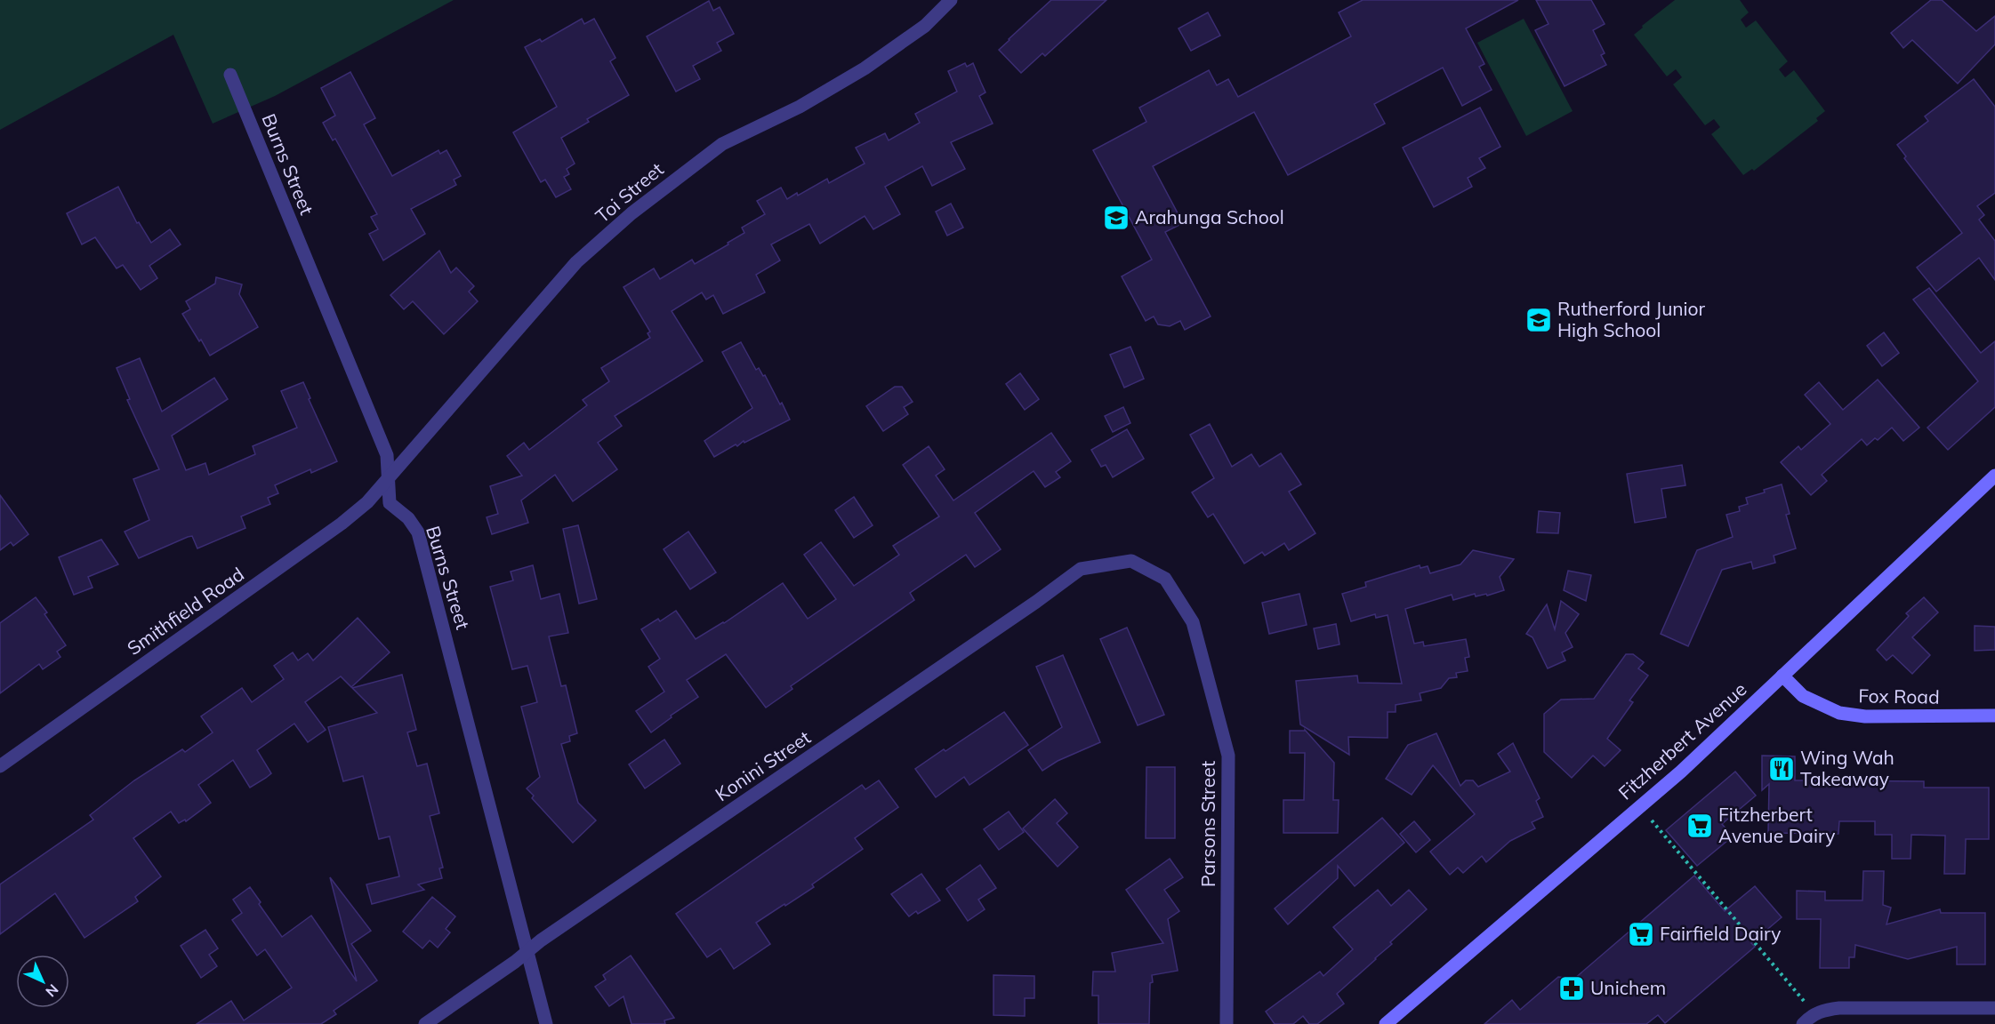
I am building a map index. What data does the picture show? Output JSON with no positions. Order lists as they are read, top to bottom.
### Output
{
  "streets": {
    "main road": ["Fox Road", "Fitzherbert Avenue"],
    "street": [
      "Burns Street",
      "Toi Street",
      "Smithfield Road",
      "Konini Street",
      "Parsons Street"
    ]
  },
  "crossings": [
    ["Burns Street", "Toi Street"],
    ["Burns Street", "Smithfield Road"],
    ["Burns Street", "Konini Street"],
    ["Toi Street", "Smithfield Road"],
    ["Fox Road", "Fitzherbert Avenue"],
    ["Konini Street", "Parsons Street"]
  ],
  "places": {
    "school or university": ["Arahunga School", "Rutherford Junior High School"],
    "restaurant": ["Wing Wah Takeaway"],
    "supermarket": ["Fitzherbert Avenue Dairy", "Fairfield Dairy"],
    "pharmacy": ["Unichem"]
  },
  "north": "bottom right"
}
